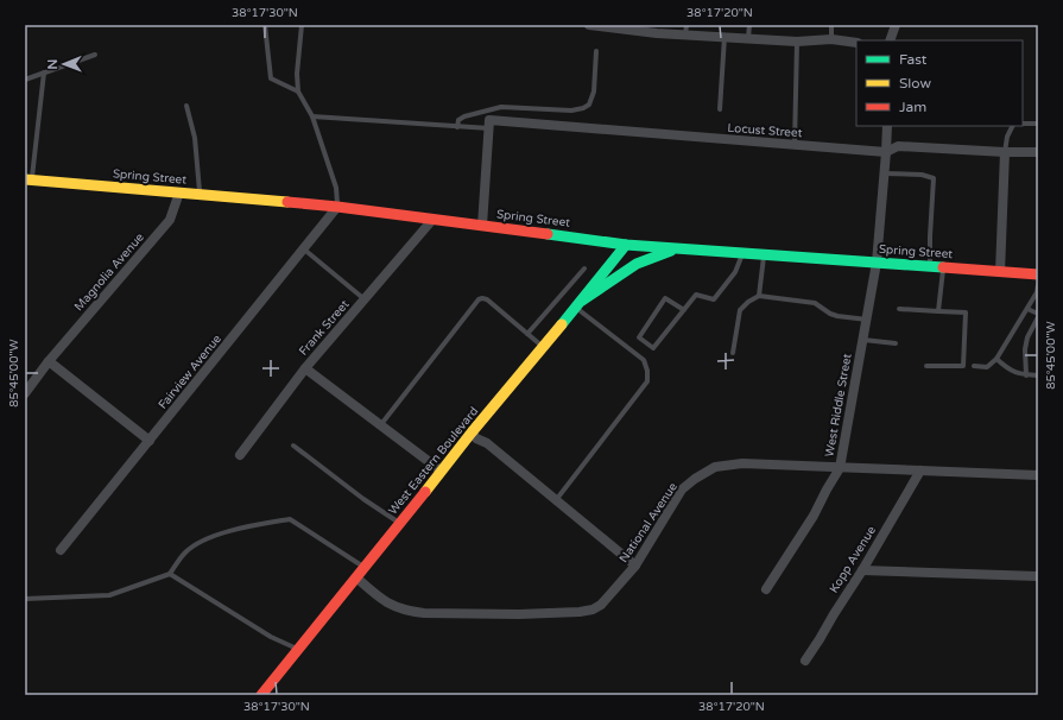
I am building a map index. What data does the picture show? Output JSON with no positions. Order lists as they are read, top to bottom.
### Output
{
  "streets": {
    "main road": ["Spring Street", "West Eastern Boulevard"],
    "street": [
      "Locust Street",
      "Magnolia Avenue",
      "Frank Street",
      "Fairview Avenue",
      "West Riddle Street",
      "National Avenue",
      "Kopp Avenue"
    ]
  },
  "crossings": [
    ["Locust Street", "West Riddle Street"],
    ["Spring Street", "Magnolia Avenue"],
    ["Spring Street", "Frank Street"],
    ["Spring Street", "Fairview Avenue"],
    ["Spring Street", "West Riddle Street"],
    ["Spring Street", "West Eastern Boulevard"],
    ["West Riddle Street", "National Avenue"],
    ["West Eastern Boulevard", "National Avenue"],
    ["National Avenue", "Kopp Avenue"]
  ],
  "legend": ["Fast", "Slow", "Jam"],
  "north": "left",
  "coordinates": ["38°17'30\"N", "38°17'20\"N", "85°45'00\"W"]
}
